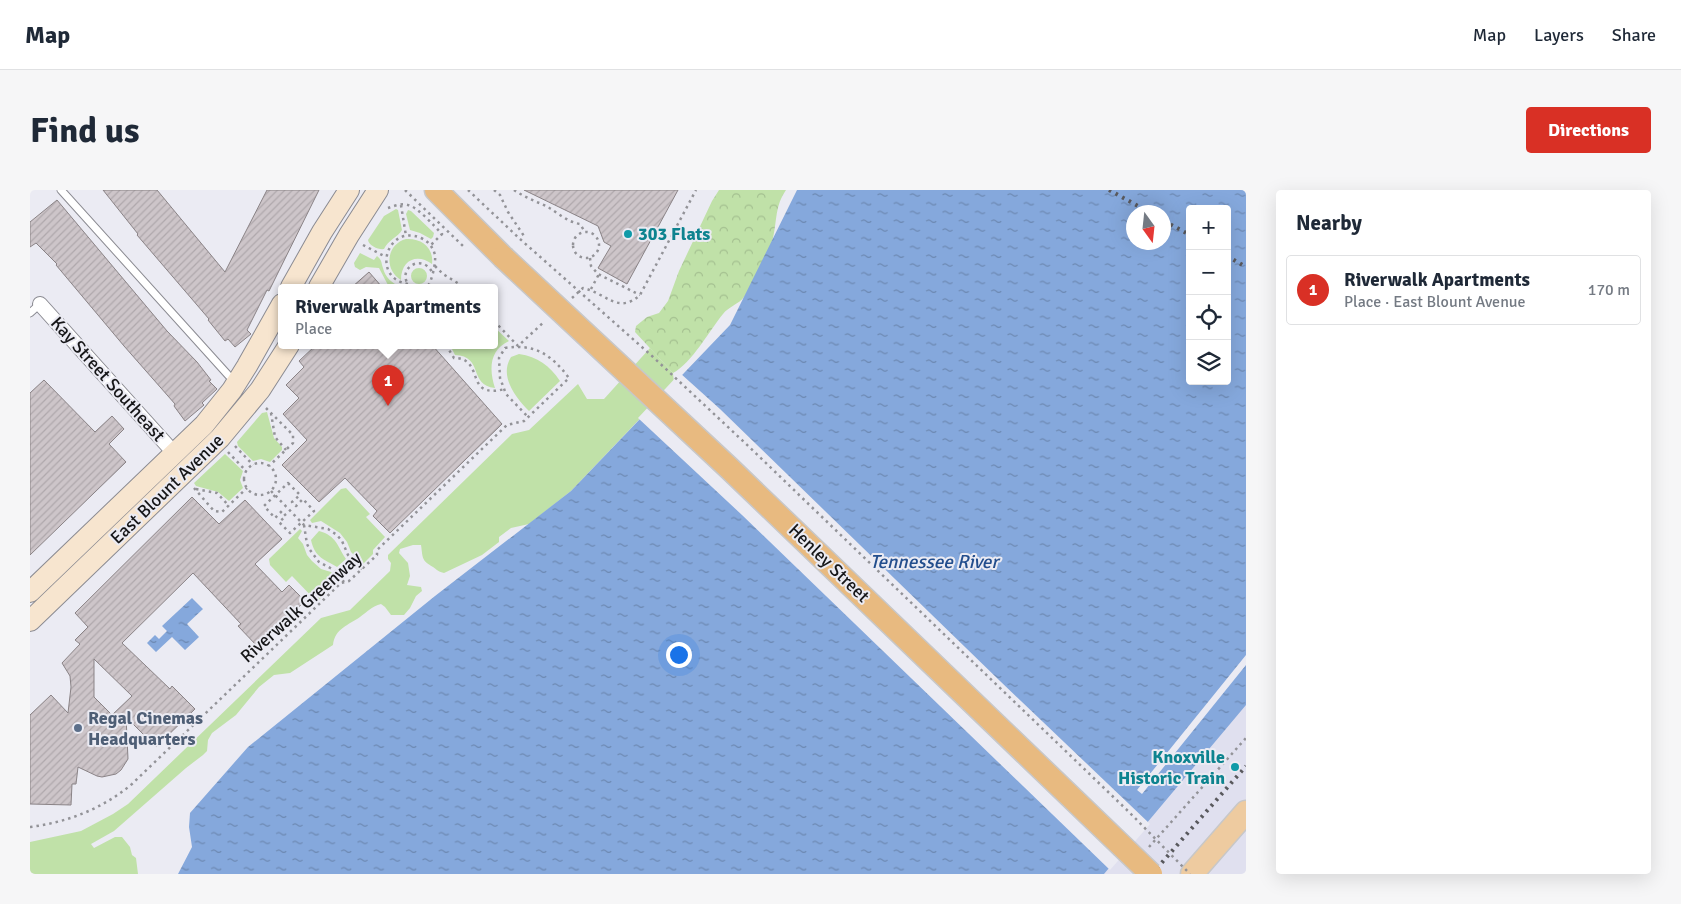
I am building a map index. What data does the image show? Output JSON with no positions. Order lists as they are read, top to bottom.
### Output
{
  "streets": {
    "highway": ["Henley Street"],
    "main road": ["East Blount Avenue"],
    "street": ["Kay Street Southeast"],
    "path": ["Riverwalk Greenway"]
  },
  "water": ["Tennessee River"],
  "places": ["303 Flats", "Regal Cinemas Headquarters", "Knoxville Historic Train"],
  "north": "bottom",
  "page": {
    "header": "Map",
    "nav": ["Map", "Layers", "Share"],
    "buttons": "Directions",
    "title": "Find us",
    "heading": "Nearby",
    "map_buttons": ["+", "−"],
    "list": [
      {
        "mark": "1",
        "name": "Riverwalk Apartments",
        "note": "Place · East Blount Avenue",
        "value": "170 m"
      }
    ],
    "popup": ["Riverwalk Apartments", "Place"],
    "pins": "1"
  }
}
